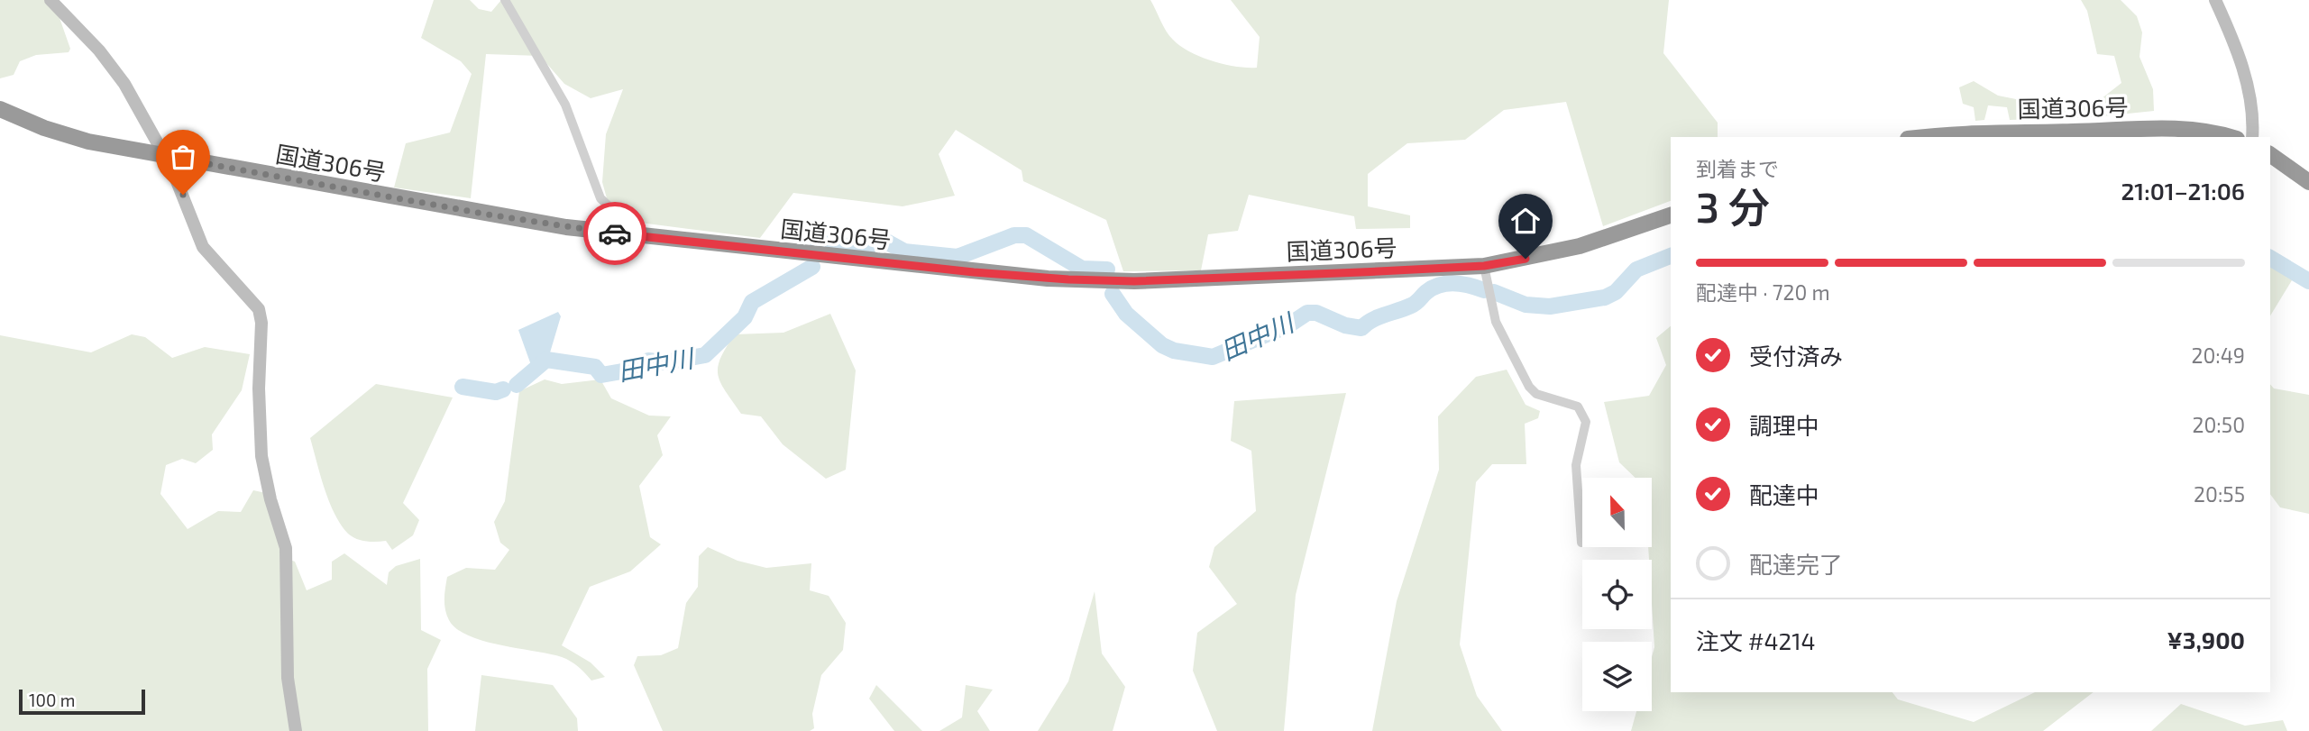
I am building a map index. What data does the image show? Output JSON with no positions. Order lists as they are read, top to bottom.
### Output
{
  "streets": {
    "highway": ["国道306号"]
  },
  "water": ["田中川"],
  "scale_bar": "100 m",
  "north": "top",
  "page": {
    "heading": ["3 分", "到着まで", "21:01–21:06"],
    "panel": ["注文 #4214", "¥3,900"],
    "bar": "配達中 · 720 m",
    "list": [
      ["受付済み", "20:49"],
      ["調理中", "20:50"],
      ["配達中", "20:55"],
      "配達完了"
    ],
    "scale": "100 m"
  }
}
